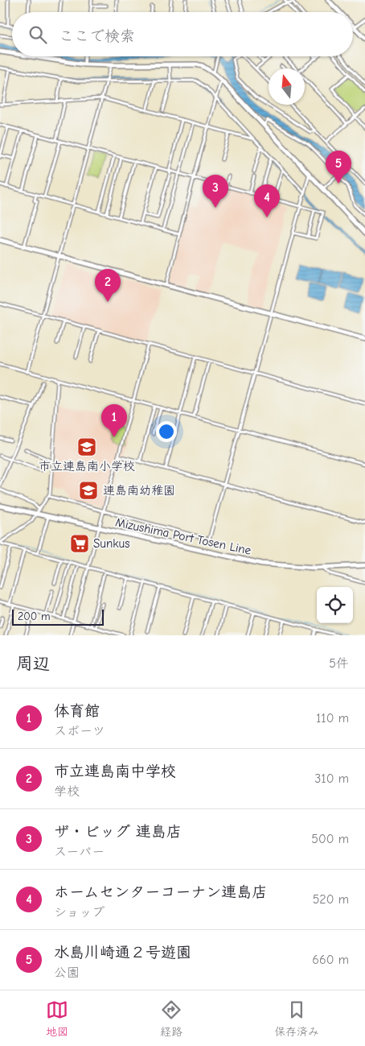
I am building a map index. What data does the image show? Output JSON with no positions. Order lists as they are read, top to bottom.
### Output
{
  "streets": {
    "street": ["Mizushima Port Tosen Line"]
  },
  "places": {
    "school or university": ["市立連島南小学校", "連島南幼稚園"],
    "supermarket": ["Sunkus"]
  },
  "scale_bar": "200 m",
  "north": "top",
  "page": {
    "search": "ここで検索",
    "pins": [
      "5",
      "3",
      "4",
      "2",
      "1"
    ],
    "scale": "200 m",
    "heading": ["周辺", "5件"],
    "list": [
      {
        "mark": "1",
        "name": "体育館",
        "note": "スポーツ",
        "value": "110 m"
      },
      {
        "mark": "2",
        "name": "市立連島南中学校",
        "note": "学校",
        "value": "310 m"
      },
      {
        "mark": "3",
        "name": "ザ・ビッグ 連島店",
        "note": "スーパー",
        "value": "500 m"
      },
      {
        "mark": "4",
        "name": "ホームセンターコーナン連島店",
        "note": "ショップ",
        "value": "520 m"
      },
      {
        "mark": "5",
        "name": "水島川崎通２号遊園",
        "note": "公園",
        "value": "660 m"
      }
    ],
    "nav": ["地図", "経路", "保存済み"]
  }
}
